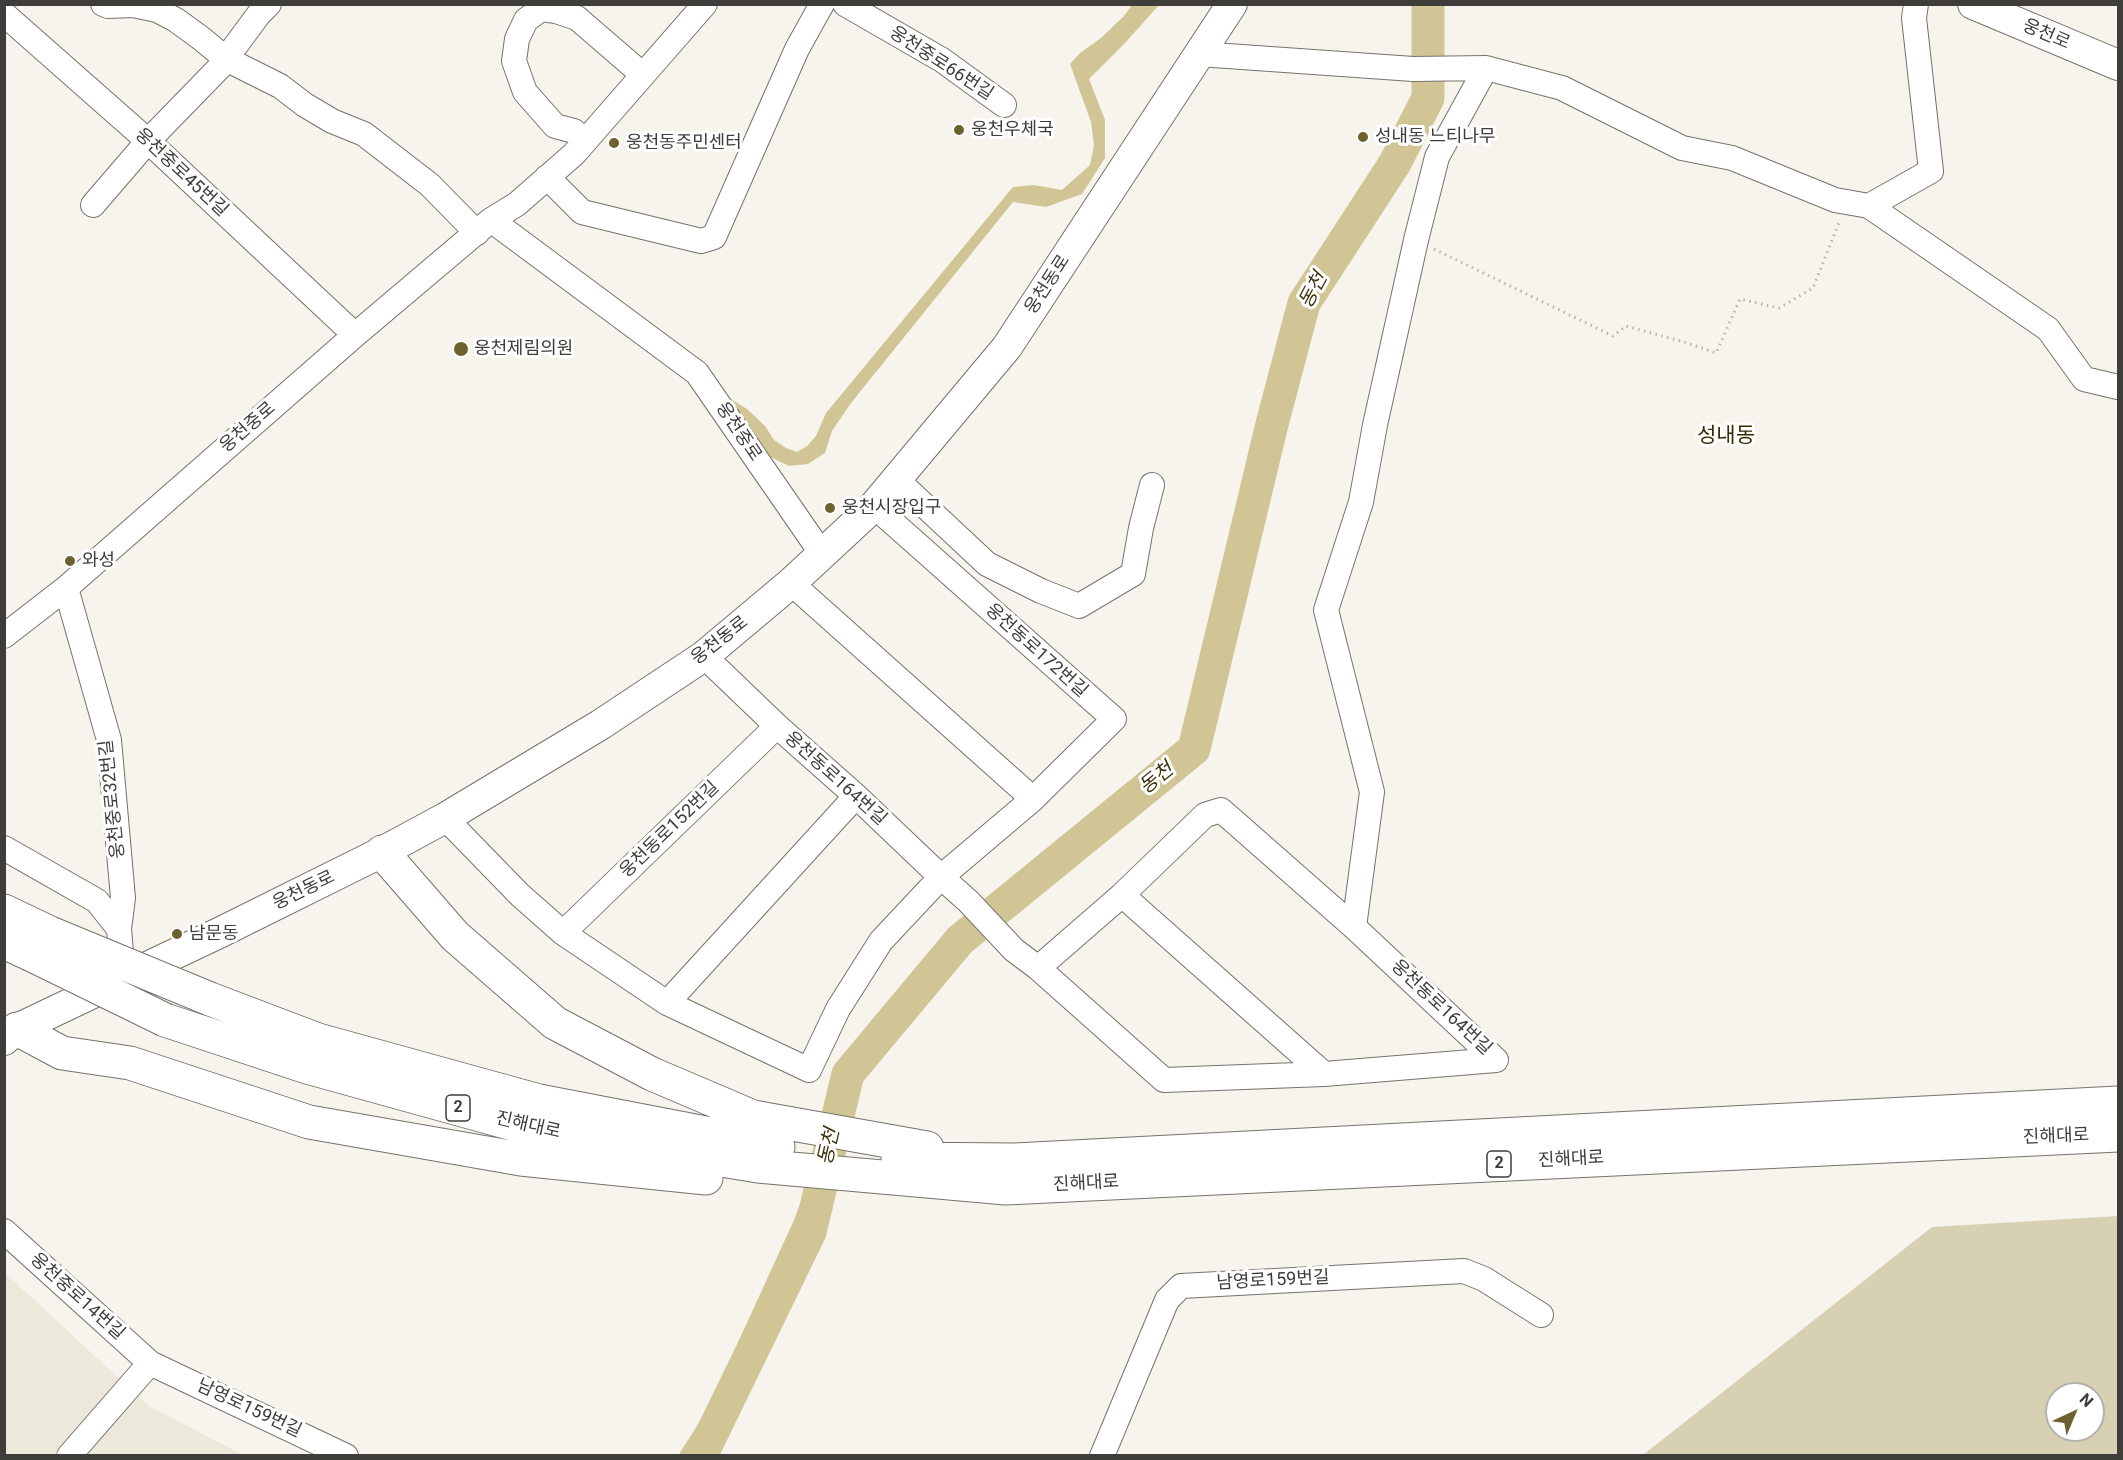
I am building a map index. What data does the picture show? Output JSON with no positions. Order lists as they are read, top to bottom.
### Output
{
  "streets": {
    "highway": ["2", "진해대로"],
    "main road": ["웅천로", "웅천동로"],
    "street": [
      "웅천중로66번길",
      "웅천중로45번길",
      "웅천중로",
      "웅천동로172번길",
      "웅천동로164번길",
      "웅천중로32번길",
      "웅천동로152번길",
      "남영로159번길",
      "웅천중로14번길"
    ]
  },
  "crossings": [
    ["웅천중로45번길", "웅천중로"],
    ["웅천동로", "웅천중로"],
    ["웅천동로", "웅천동로172번길"],
    ["웅천동로", "웅천동로164번길"],
    ["웅천동로", "웅천중로32번길"],
    ["웅천중로", "웅천중로32번길"],
    ["웅천동로172번길", "웅천동로164번길"],
    ["웅천동로164번길", "웅천동로152번길"],
    ["2", "진해대로"],
    ["남영로159번길", "웅천중로14번길"]
  ],
  "districts": ["성내동"],
  "water": ["동천"],
  "places": [
    "웅천우체국",
    "성내동 느티나무",
    "웅천동주민센터",
    "웅천제림의원",
    "웅천시장입구",
    "와성",
    "남문동"
  ],
  "north": "top right"
}
